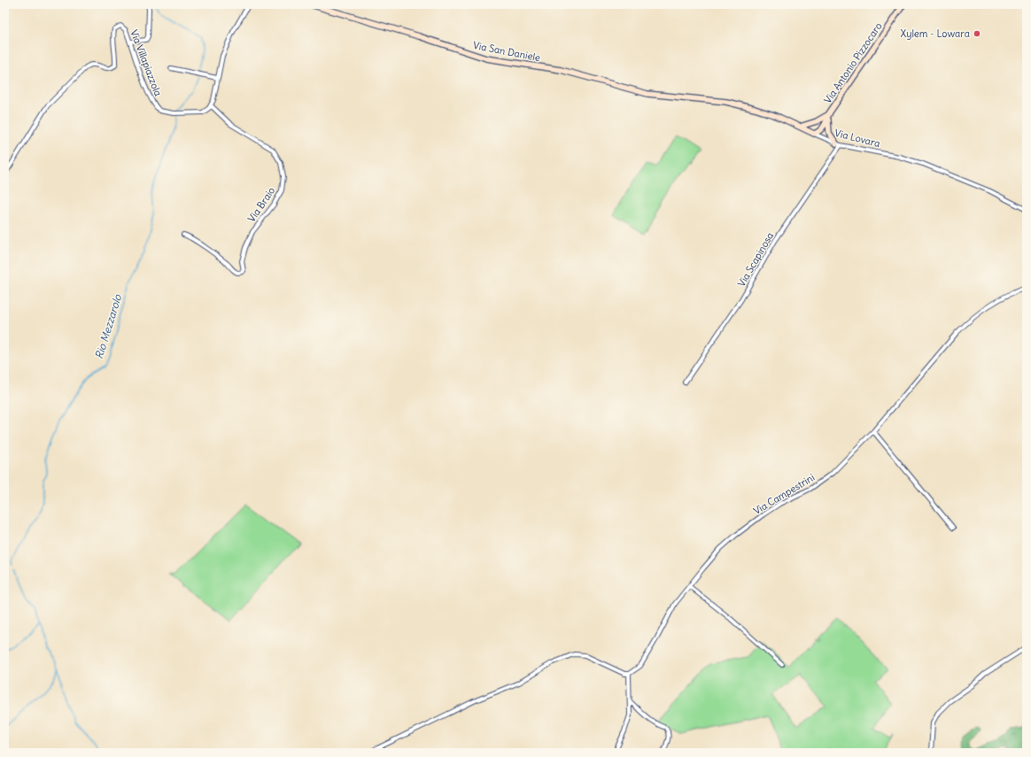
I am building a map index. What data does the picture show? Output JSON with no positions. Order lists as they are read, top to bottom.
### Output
{
  "streets": {
    "street": [
      "Via San Daniele",
      "Via Villapiazzola",
      "Via Antonio Pizzocaro",
      "Via Lovara",
      "Via Braio",
      "Via Scapinosa",
      "Via Campestrini"
    ]
  },
  "crossings": [
    ["Via San Daniele", "Via Lovara"],
    ["Via Villapiazzola", "Via Braio"],
    ["Via Antonio Pizzocaro", "Via Lovara"],
    ["Via Antonio Pizzocaro", "Via Scapinosa"],
    ["Via Lovara", "Via Scapinosa"]
  ],
  "water": ["Rio Mezzarolo"],
  "places": ["Xylem - Lowara"]
}
